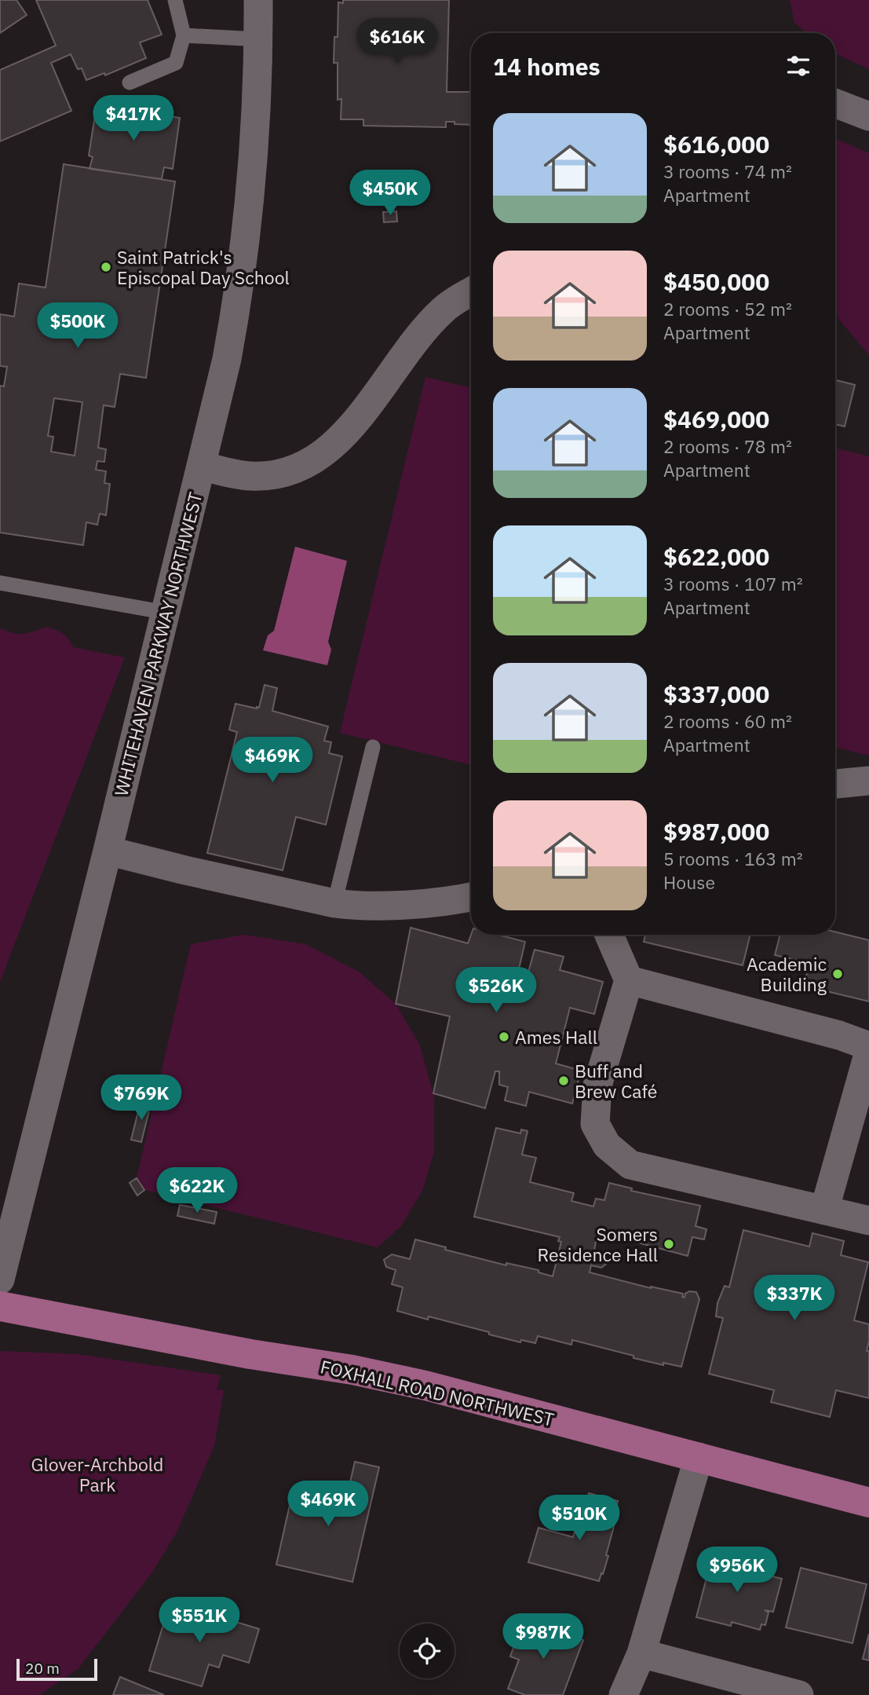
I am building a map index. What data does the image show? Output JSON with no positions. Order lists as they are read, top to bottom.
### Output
{
  "streets": {
    "main road": ["FOXHALL ROAD NORTHWEST"],
    "street": ["WHITEHAVEN PARKWAY NORTHWEST"]
  },
  "parks": ["Glover-Archbold Park"],
  "places": [
    "Saint Patrick's Episcopal Day School",
    "Academic Building",
    "Ames Hall",
    "Buff and Brew Café",
    "Somers Residence Hall"
  ],
  "scale_bar": "20 m",
  "page": {
    "price": [
      "$616K",
      "$417K",
      "$450K",
      "$500K",
      "$469K",
      "$526K",
      "$769K",
      "$622K",
      "$337K",
      "$469K",
      "$510K",
      "$956K",
      "$551K",
      "$987K"
    ],
    "heading": "14 homes",
    "list": [
      {
        "name": "$616,000",
        "note": "3 rooms · 74 m² · Apartment"
      },
      {
        "name": "$450,000",
        "note": "2 rooms · 52 m² · Apartment"
      },
      {
        "name": "$469,000",
        "note": "2 rooms · 78 m² · Apartment"
      },
      {
        "name": "$622,000",
        "note": "3 rooms · 107 m² · Apartment"
      },
      {
        "name": "$337,000",
        "note": "2 rooms · 60 m² · Apartment"
      },
      {
        "name": "$987,000",
        "note": "5 rooms · 163 m² · House"
      }
    ],
    "scale": "20 m"
  }
}
